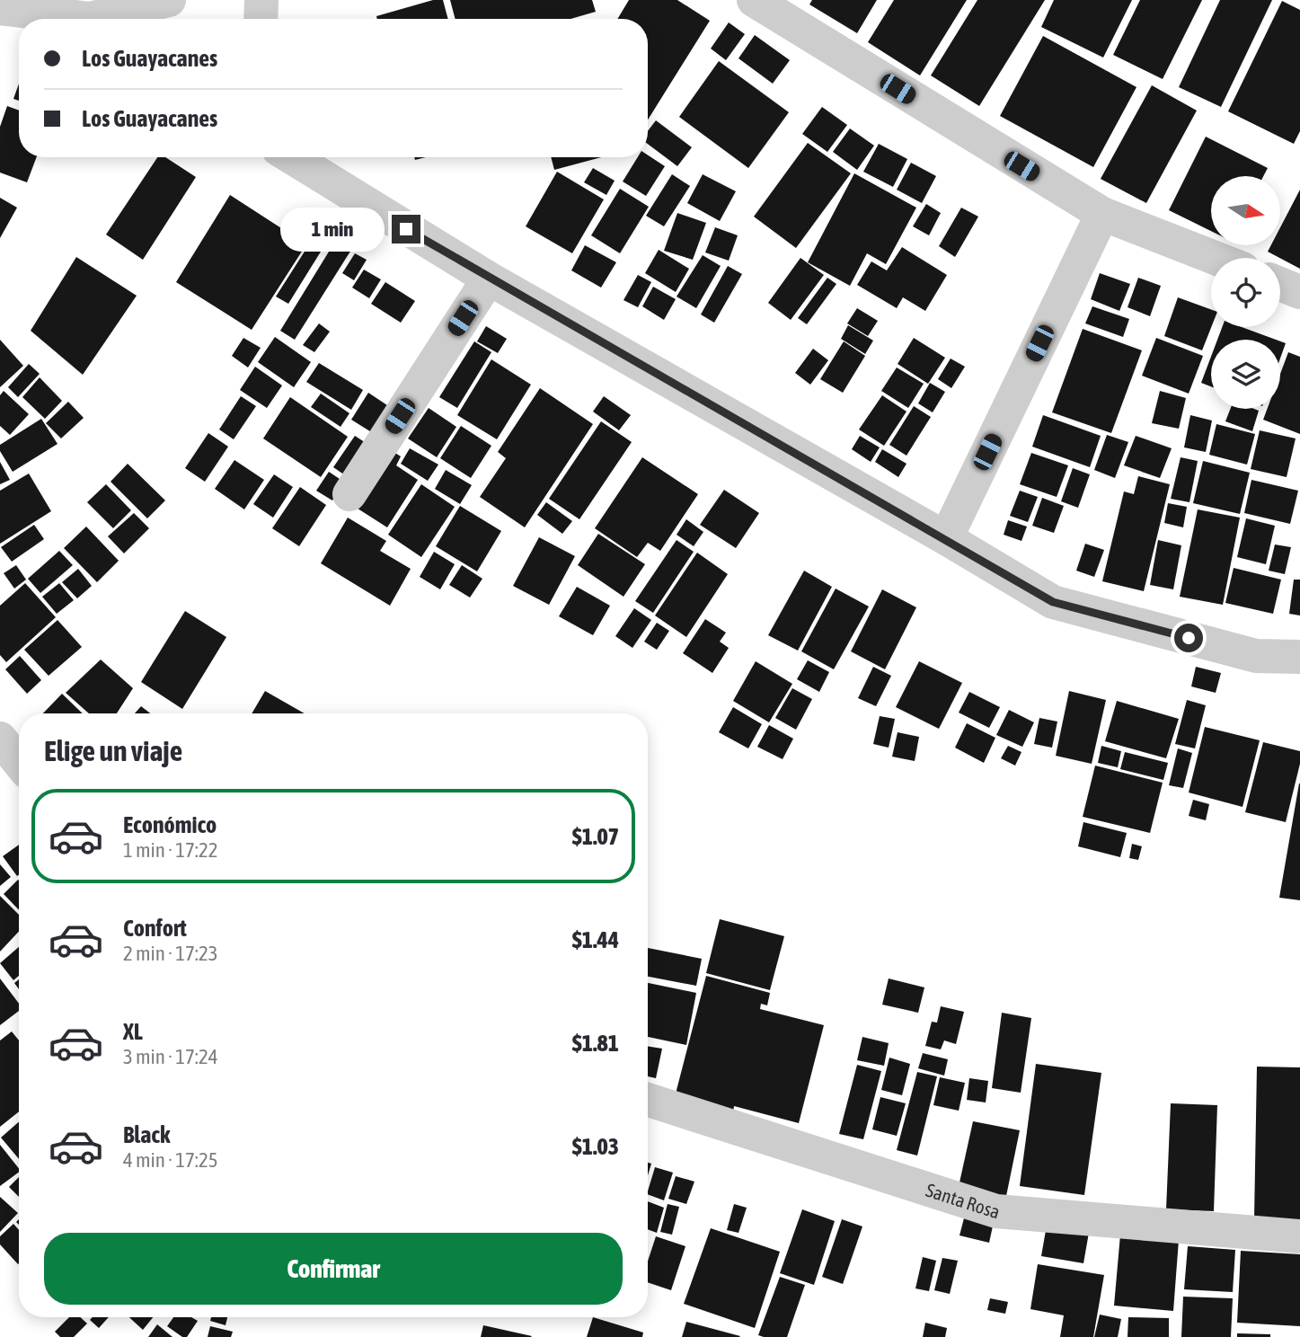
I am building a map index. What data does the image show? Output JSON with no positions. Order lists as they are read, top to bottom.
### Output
{
  "streets": {
    "street": ["Santa Rosa"]
  },
  "north": "right",
  "page": {
    "banner": ["Los Guayacanes", "Los Guayacanes"],
    "bubble": "1 min",
    "heading": "Elige un viaje",
    "list": [
      {
        "name": "Económico",
        "note": "1 min · 17:22",
        "value": "$1.07"
      },
      {
        "name": "Confort",
        "note": "2 min · 17:23",
        "value": "$1.44"
      },
      {
        "name": "XL",
        "note": "3 min · 17:24",
        "value": "$1.81"
      },
      {
        "name": "Black",
        "note": "4 min · 17:25",
        "value": "$1.03"
      }
    ],
    "buttons": "Confirmar"
  }
}
